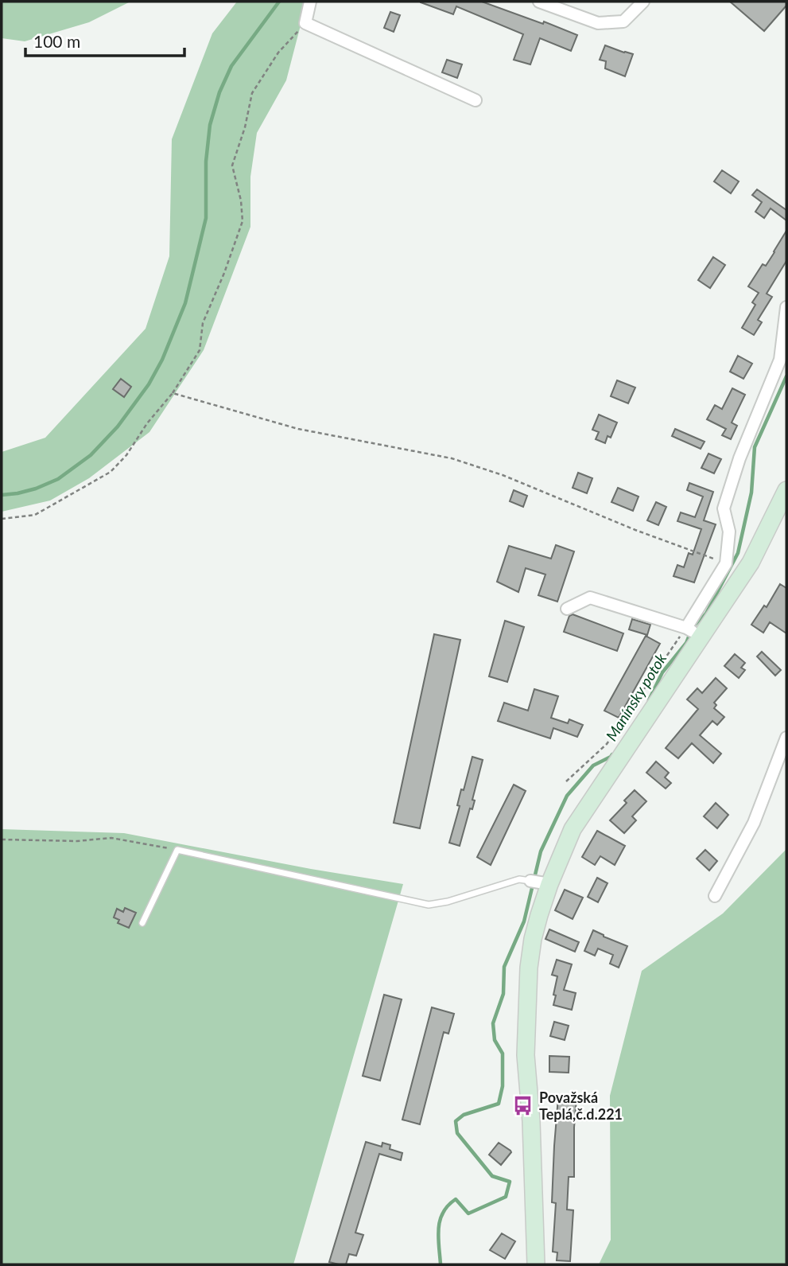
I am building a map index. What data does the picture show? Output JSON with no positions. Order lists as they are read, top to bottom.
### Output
{
  "water": ["Manínsky potok"],
  "places": {
    "bus stop": ["Považská Teplá,č.d.221"]
  },
  "scale_bar": "100 m"
}
